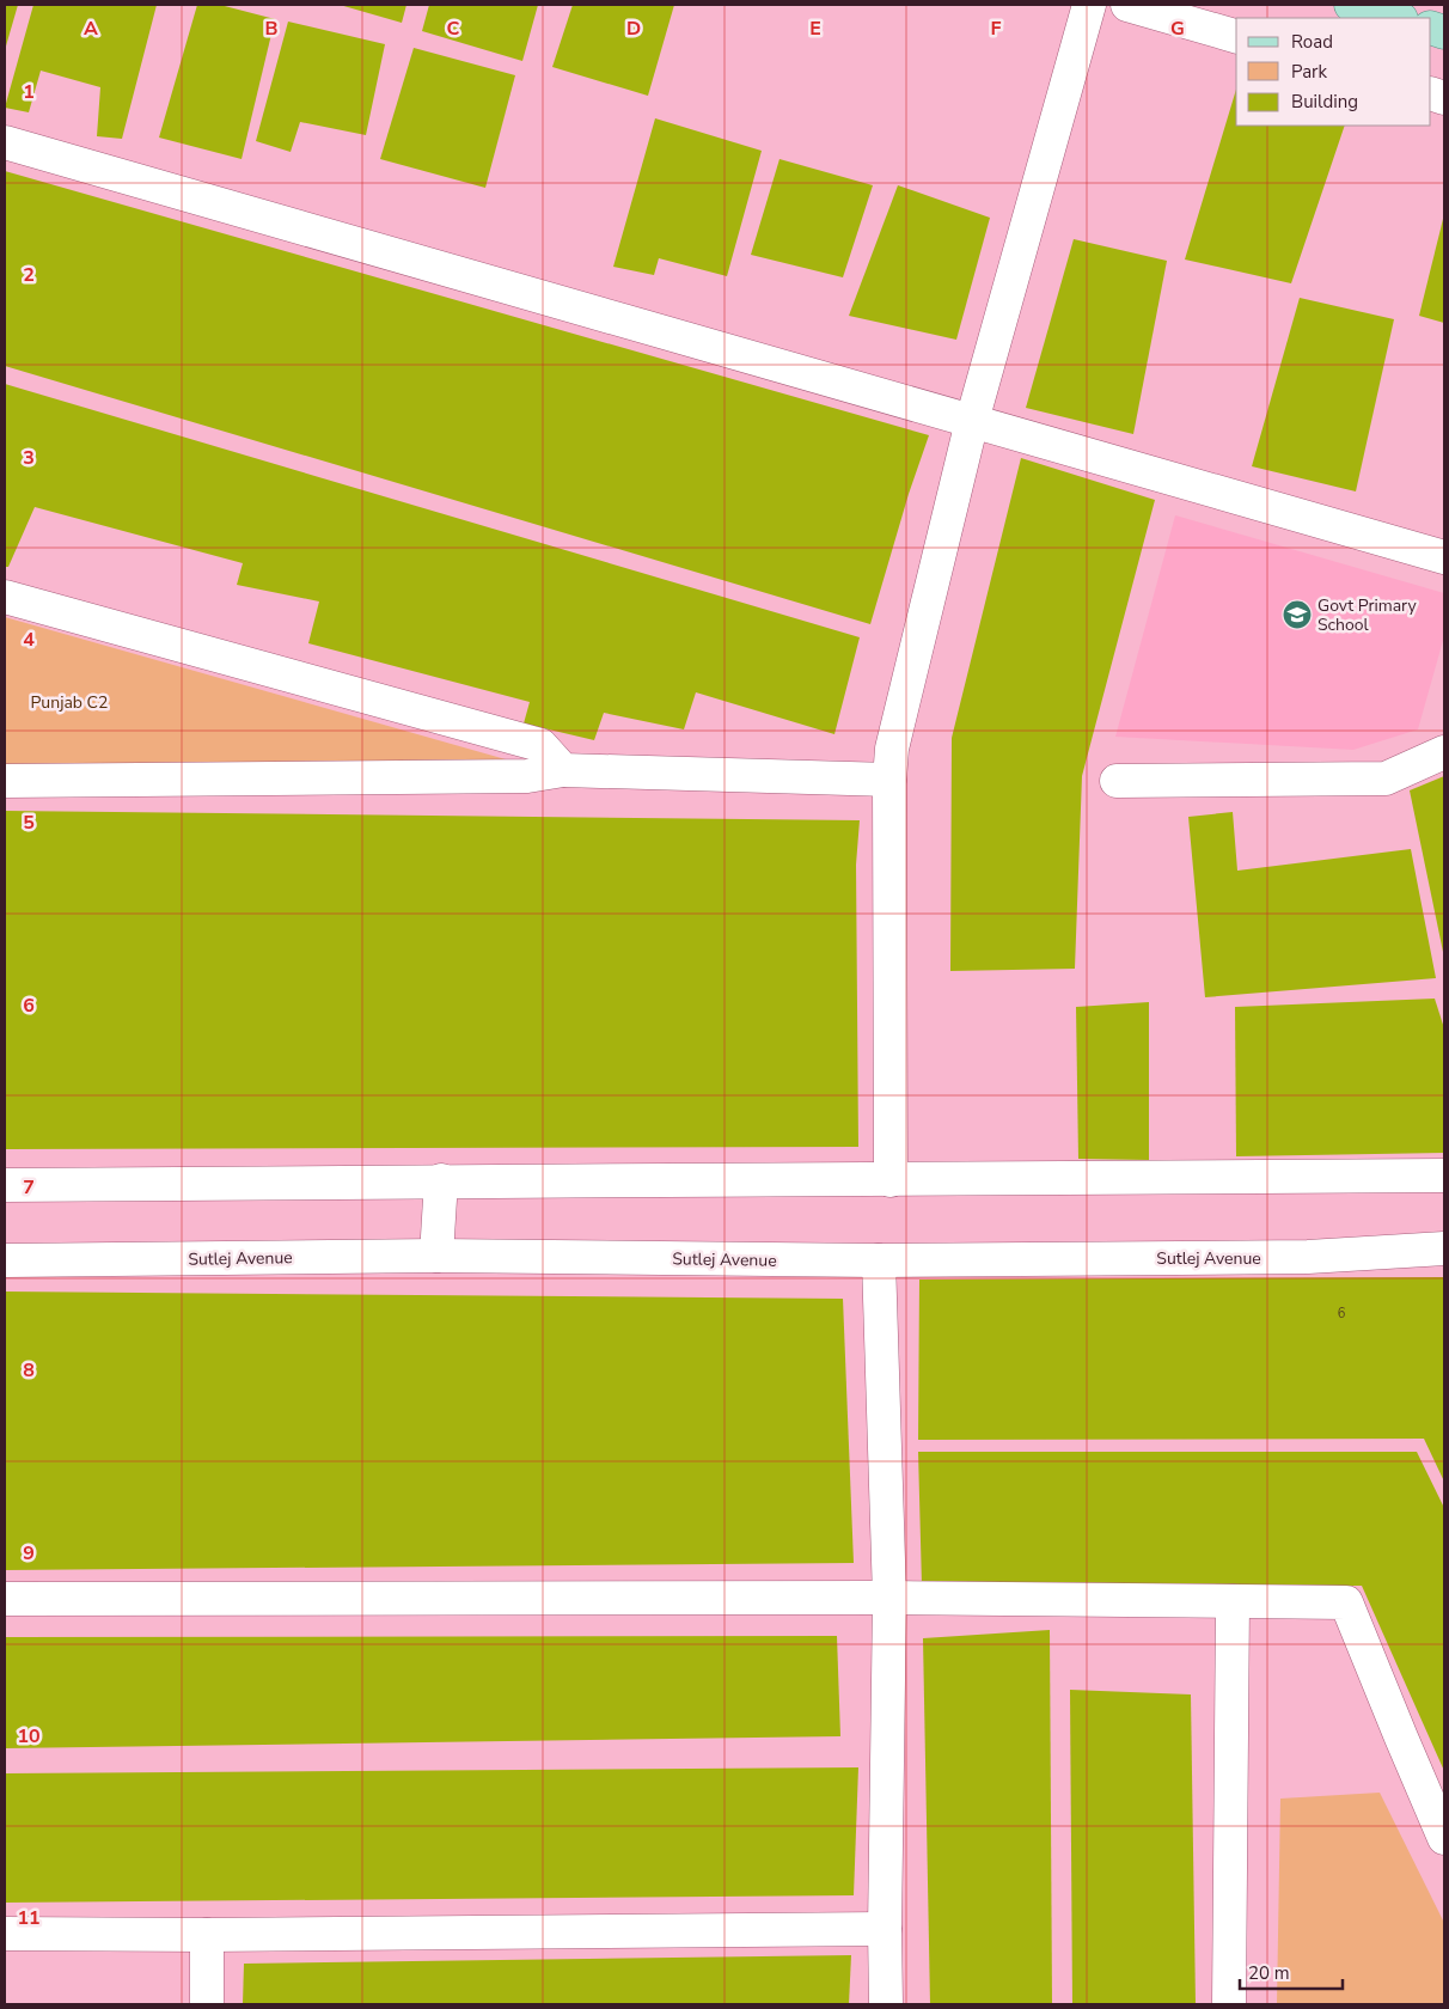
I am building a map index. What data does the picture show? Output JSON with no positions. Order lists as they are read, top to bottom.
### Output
{
  "streets": {
    "street": ["Sutlej Avenue"]
  },
  "parks": ["Punjab C2"],
  "places": {
    "school or university": ["Govt Primary School"]
  },
  "house_numbers": ["6"],
  "legend": ["Road", "Park", "Building"],
  "scale_bar": "20 m",
  "grid": {
    "columns": [
      "A",
      "B",
      "C",
      "D",
      "E",
      "F",
      "G"
    ],
    "rows": [
      "1",
      "2",
      "3",
      "4",
      "5",
      "6",
      "7",
      "8",
      "9",
      "10",
      "11"
    ]
  }
}
